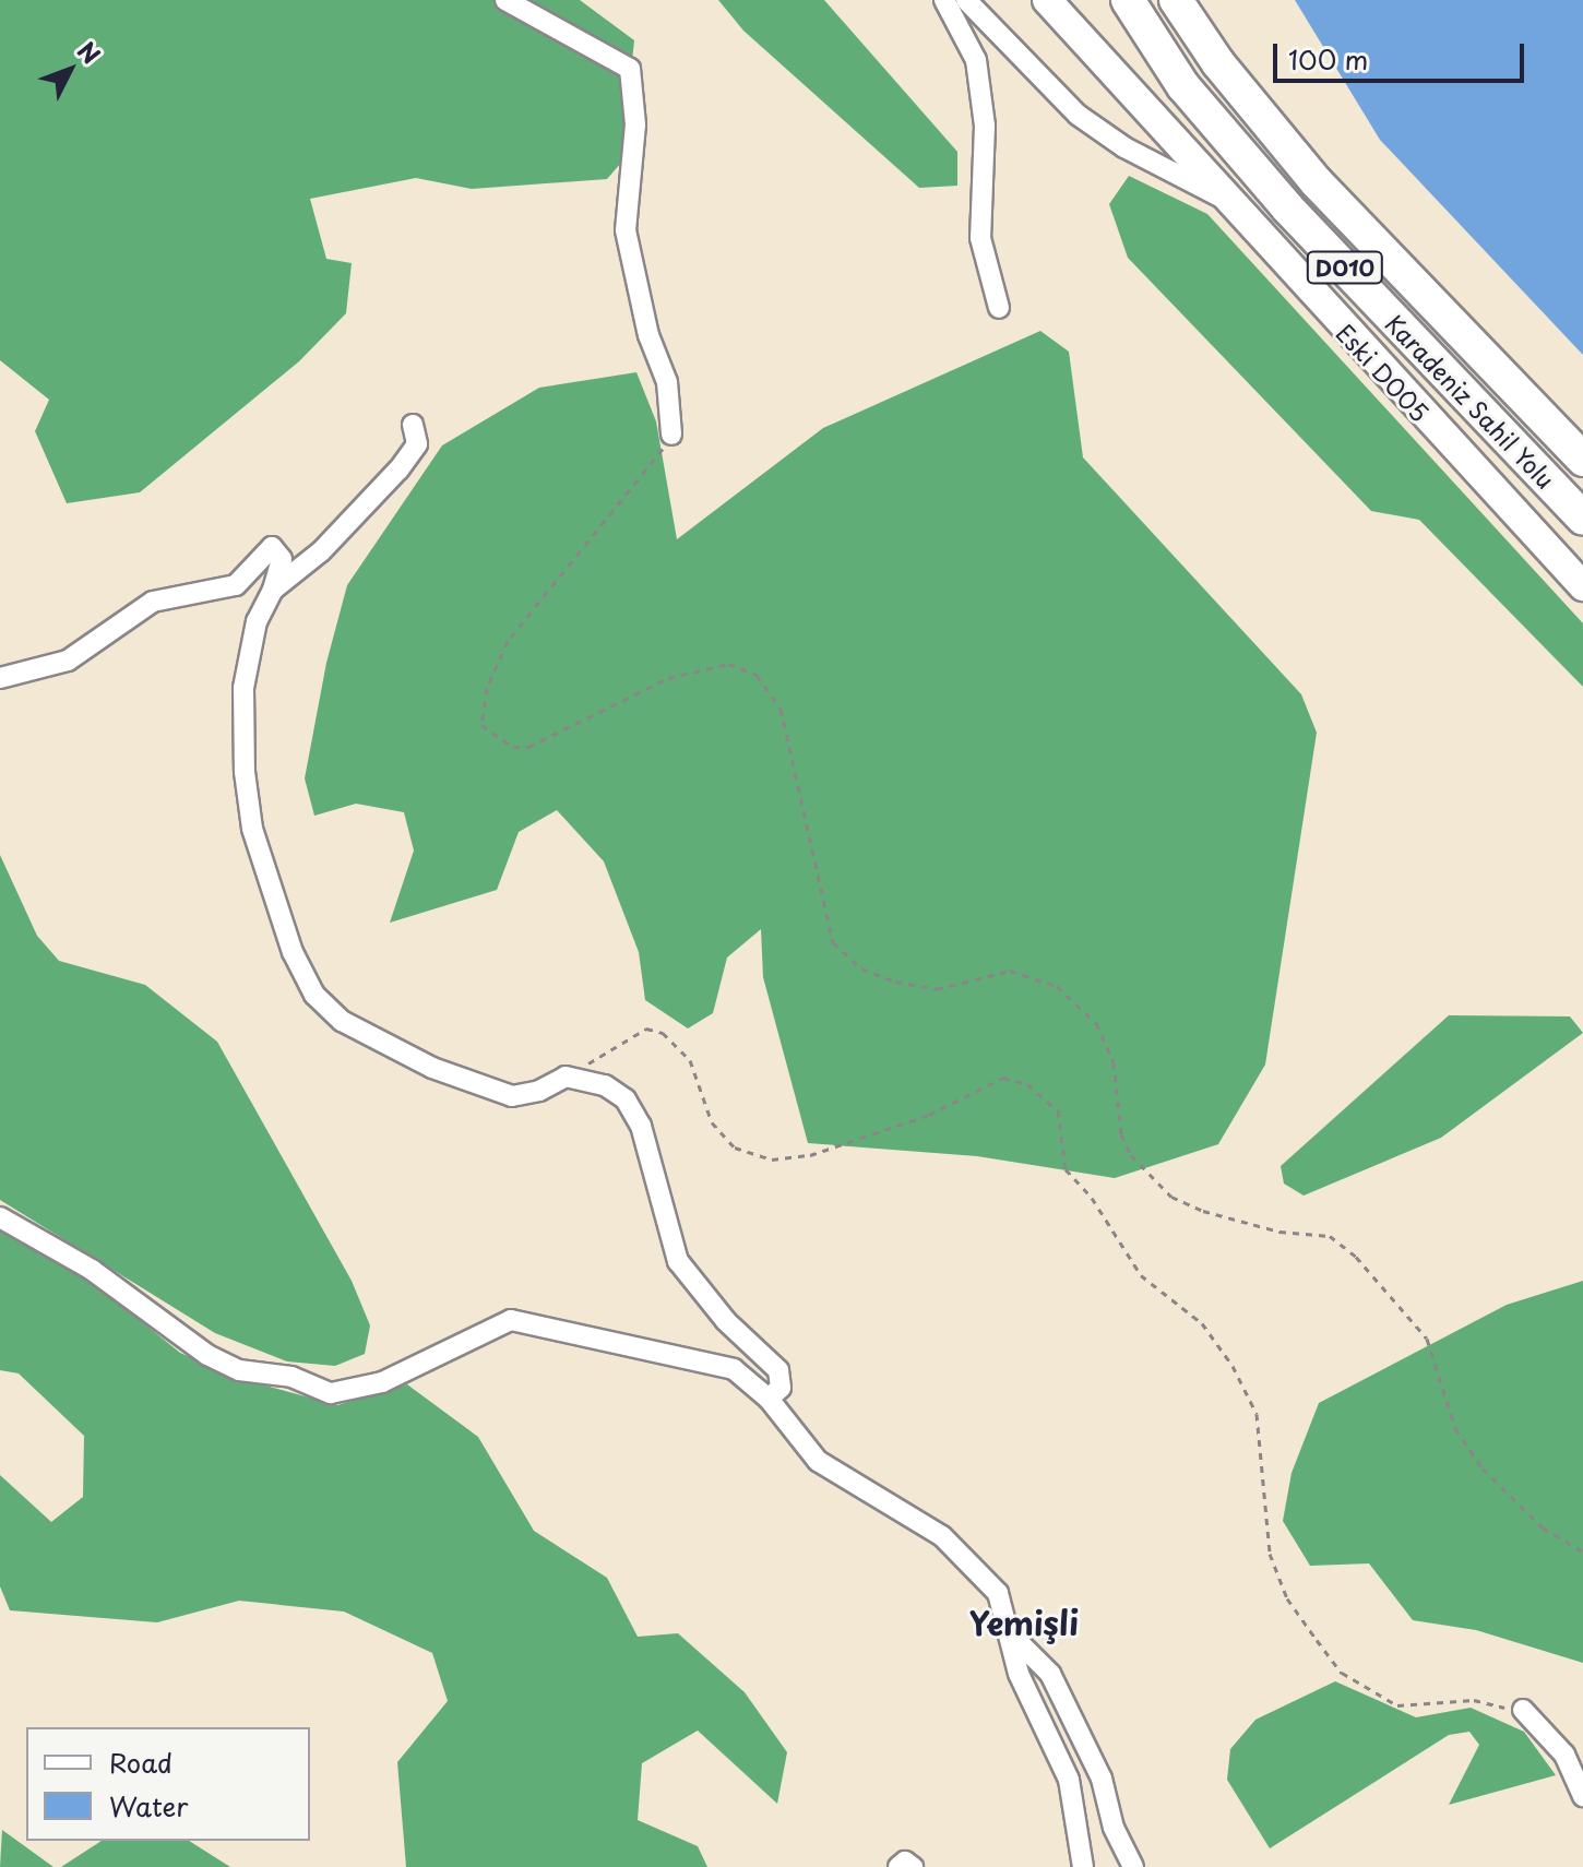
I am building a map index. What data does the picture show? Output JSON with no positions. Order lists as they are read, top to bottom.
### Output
{
  "streets": {
    "highway": ["D010", "Karadeniz Sahil Yolu"],
    "main road": ["Eski D005"]
  },
  "districts": ["Yemişli"],
  "legend": ["Road", "Water"],
  "scale_bar": "100 m",
  "north": "top right"
}
